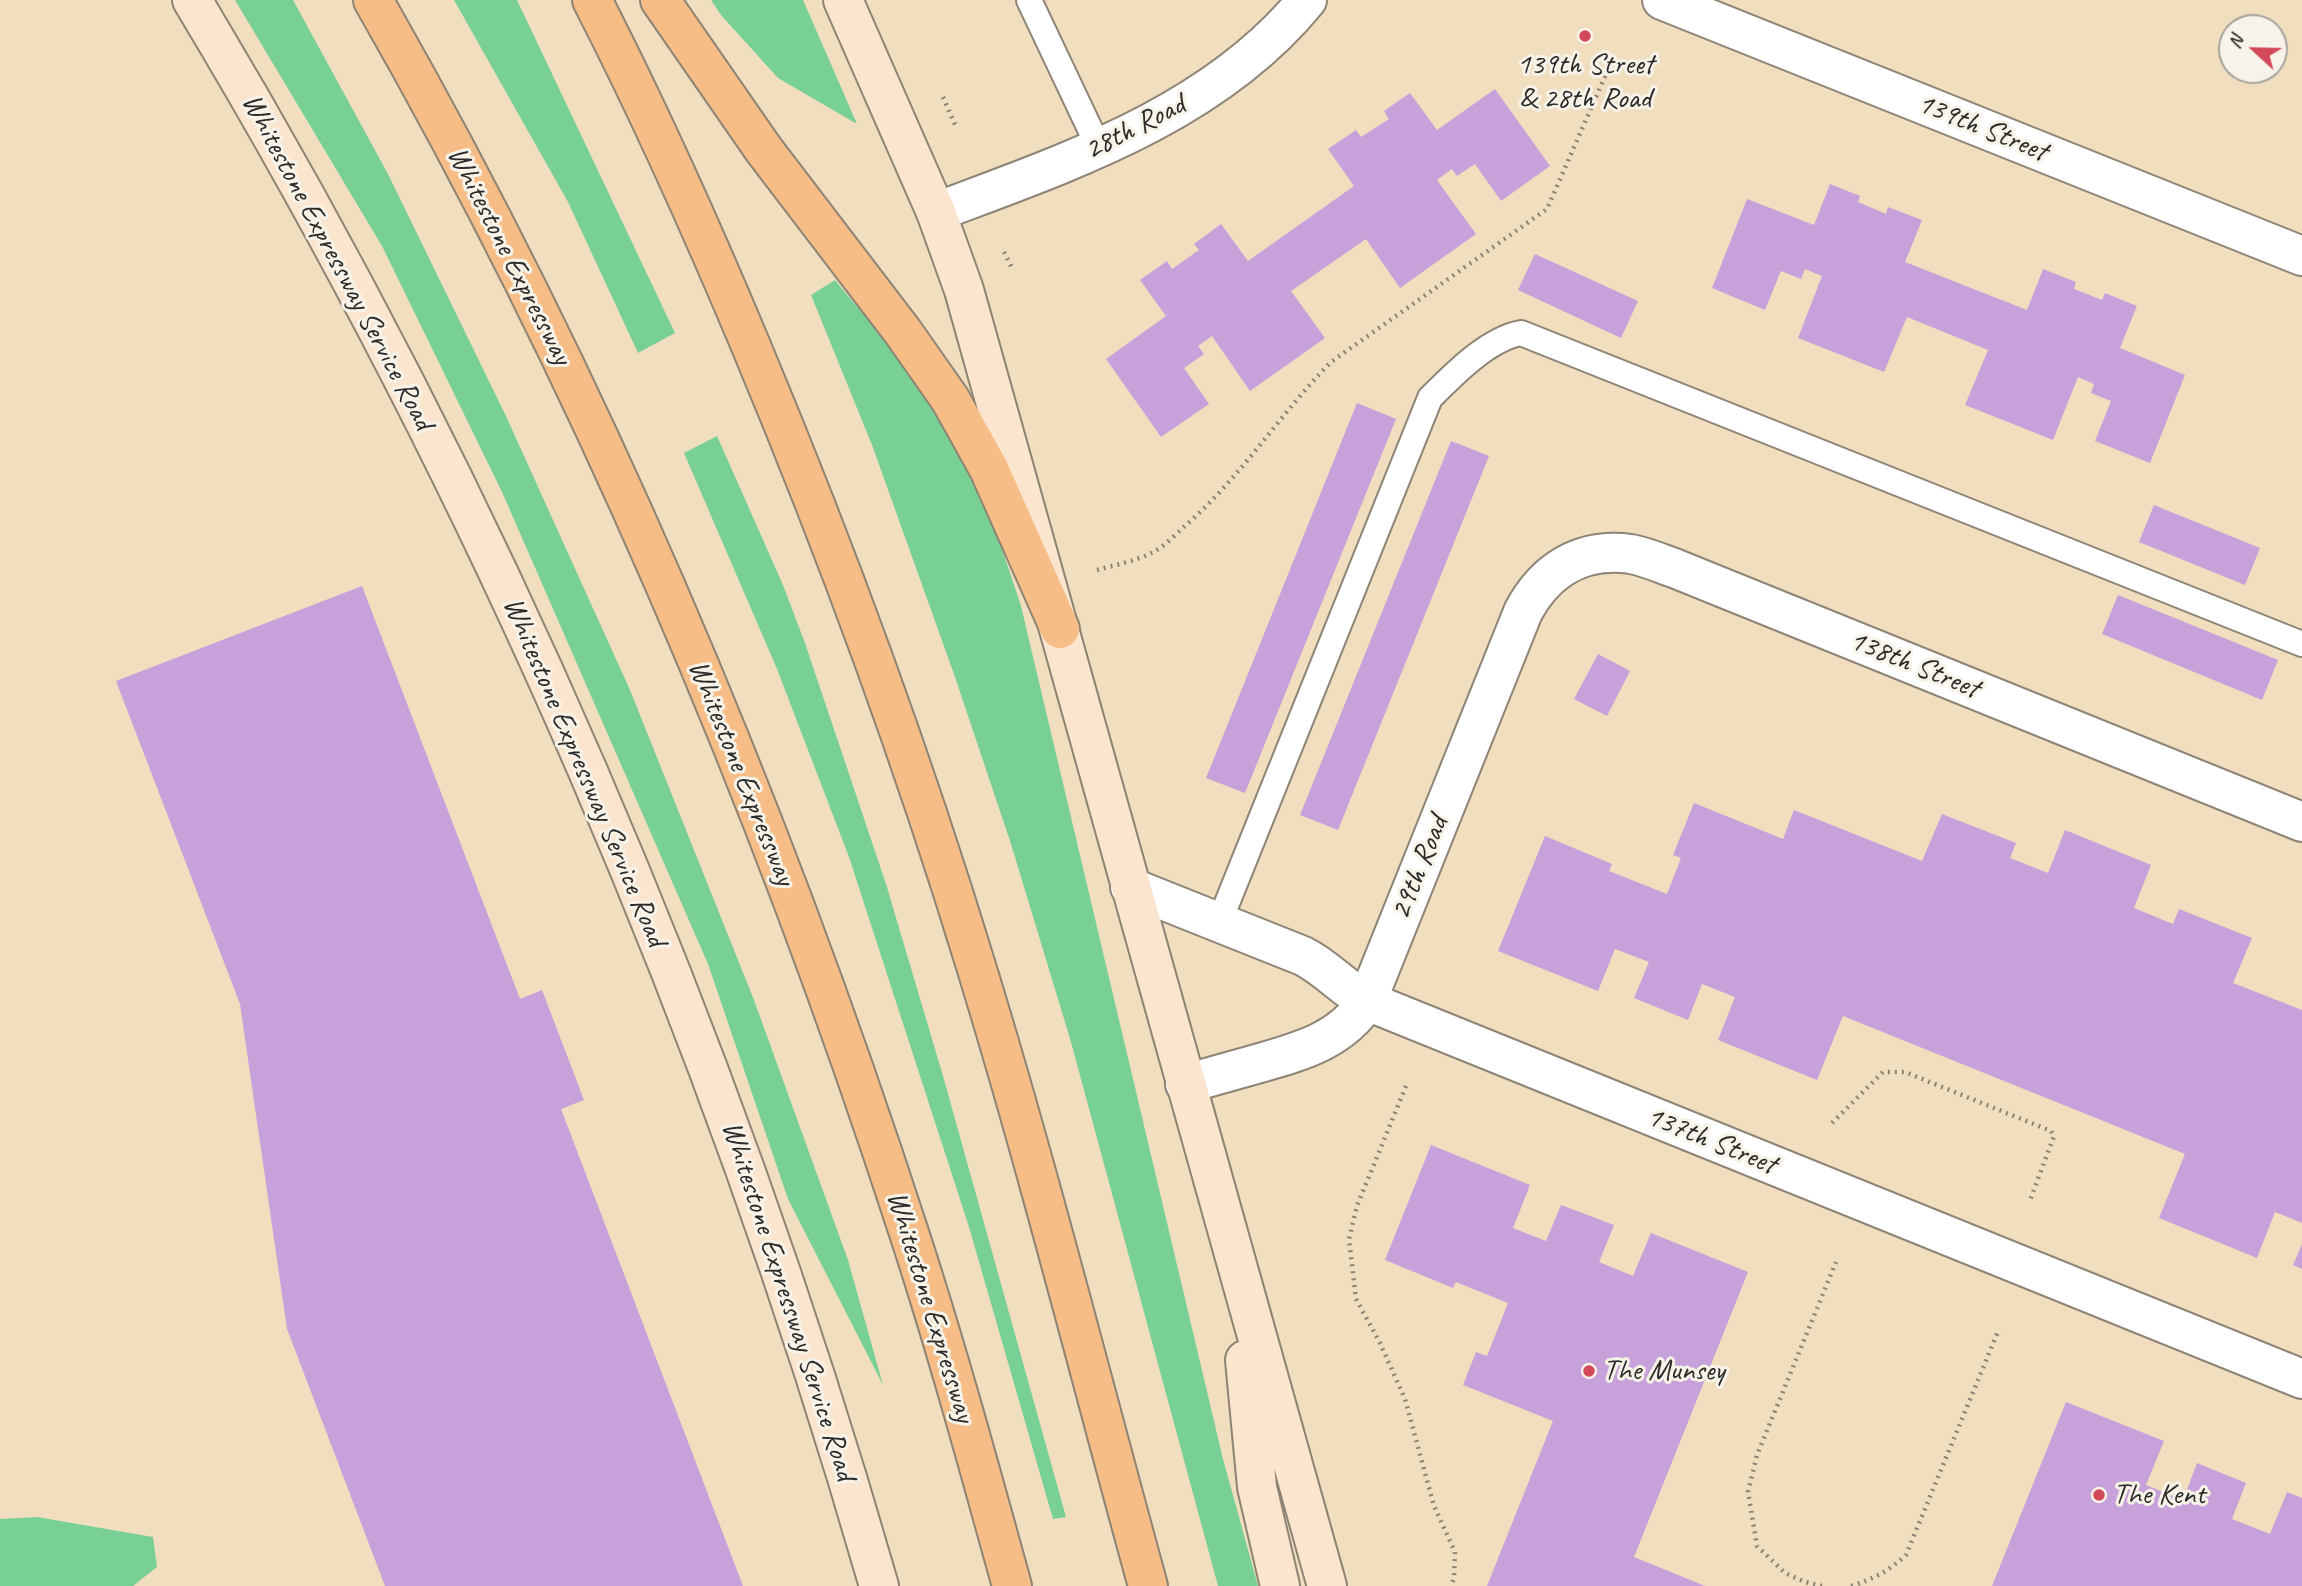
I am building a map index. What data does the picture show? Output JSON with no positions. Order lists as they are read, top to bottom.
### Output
{
  "streets": {
    "highway": ["Whitestone Expressway"],
    "main road": ["Whitestone Expressway Service Road"],
    "street": [
      "28th Road",
      "139th Street",
      "138th Street",
      "29th Road",
      "137th Street"
    ]
  },
  "crossings": [
    ["138th Street", "29th Road"],
    ["29th Road", "137th Street"]
  ],
  "places": ["139th Street & 28th Road", "The Munsey", "The Kent"],
  "north": "left"
}
